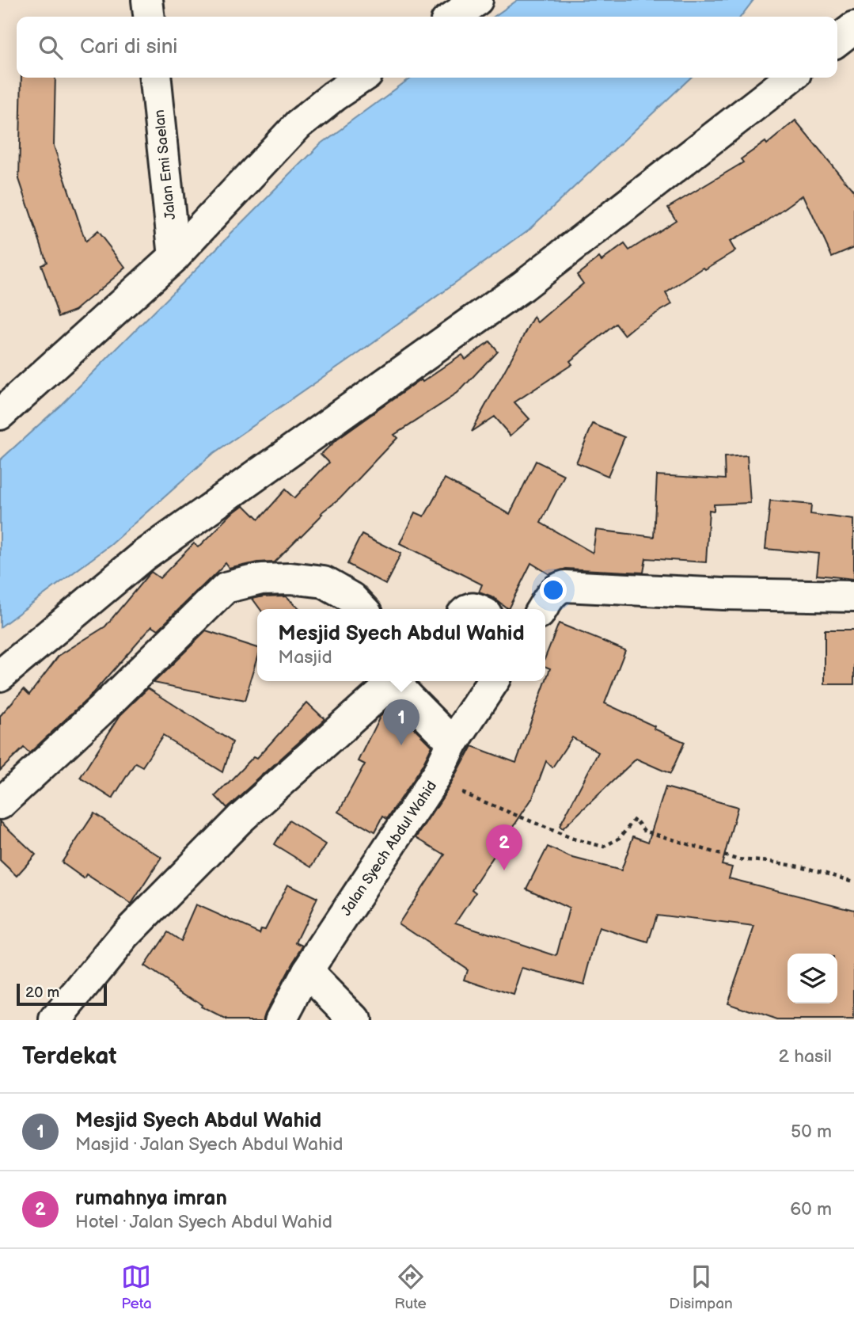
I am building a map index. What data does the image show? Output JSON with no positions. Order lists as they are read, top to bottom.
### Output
{
  "streets": {
    "street": ["Jalan Emi Saelan", "Jalan Syech Abdul Wahid"]
  },
  "scale_bar": "20 m",
  "page": {
    "search": "Cari di sini",
    "popup": ["Mesjid Syech Abdul Wahid", "Masjid"],
    "pins": ["1", "2"],
    "scale": "20 m",
    "heading": ["Terdekat", "2 hasil"],
    "list": [
      {
        "mark": "1",
        "name": "Mesjid Syech Abdul Wahid",
        "note": "Masjid · Jalan Syech Abdul Wahid",
        "value": "50 m"
      },
      {
        "mark": "2",
        "name": "rumahnya imran",
        "note": "Hotel · Jalan Syech Abdul Wahid",
        "value": "60 m"
      }
    ],
    "nav": ["Peta", "Rute", "Disimpan"]
  }
}
